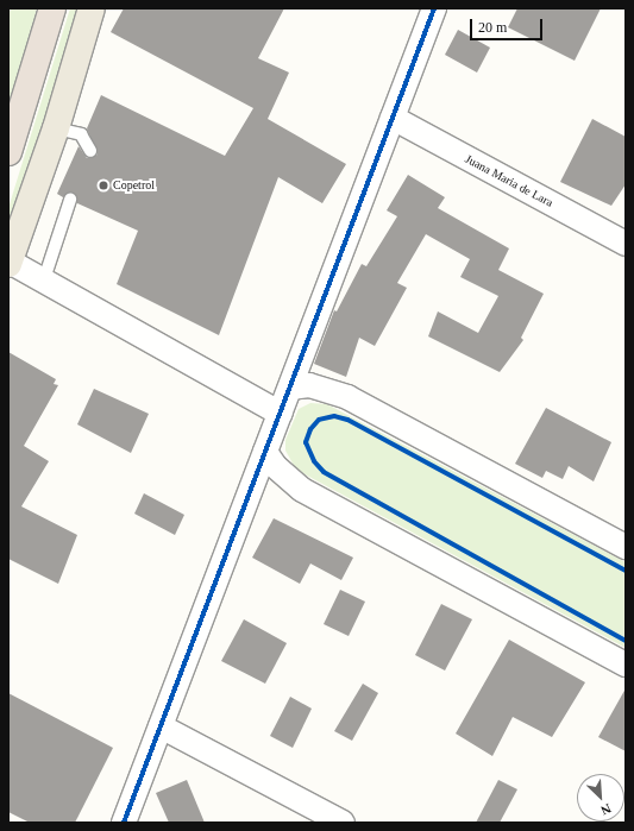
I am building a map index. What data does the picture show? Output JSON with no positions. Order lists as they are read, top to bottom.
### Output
{
  "streets": {
    "street": ["Juana Maria de Lara"]
  },
  "places": ["Copetrol"],
  "scale_bar": "20 m",
  "north": "bottom right"
}
